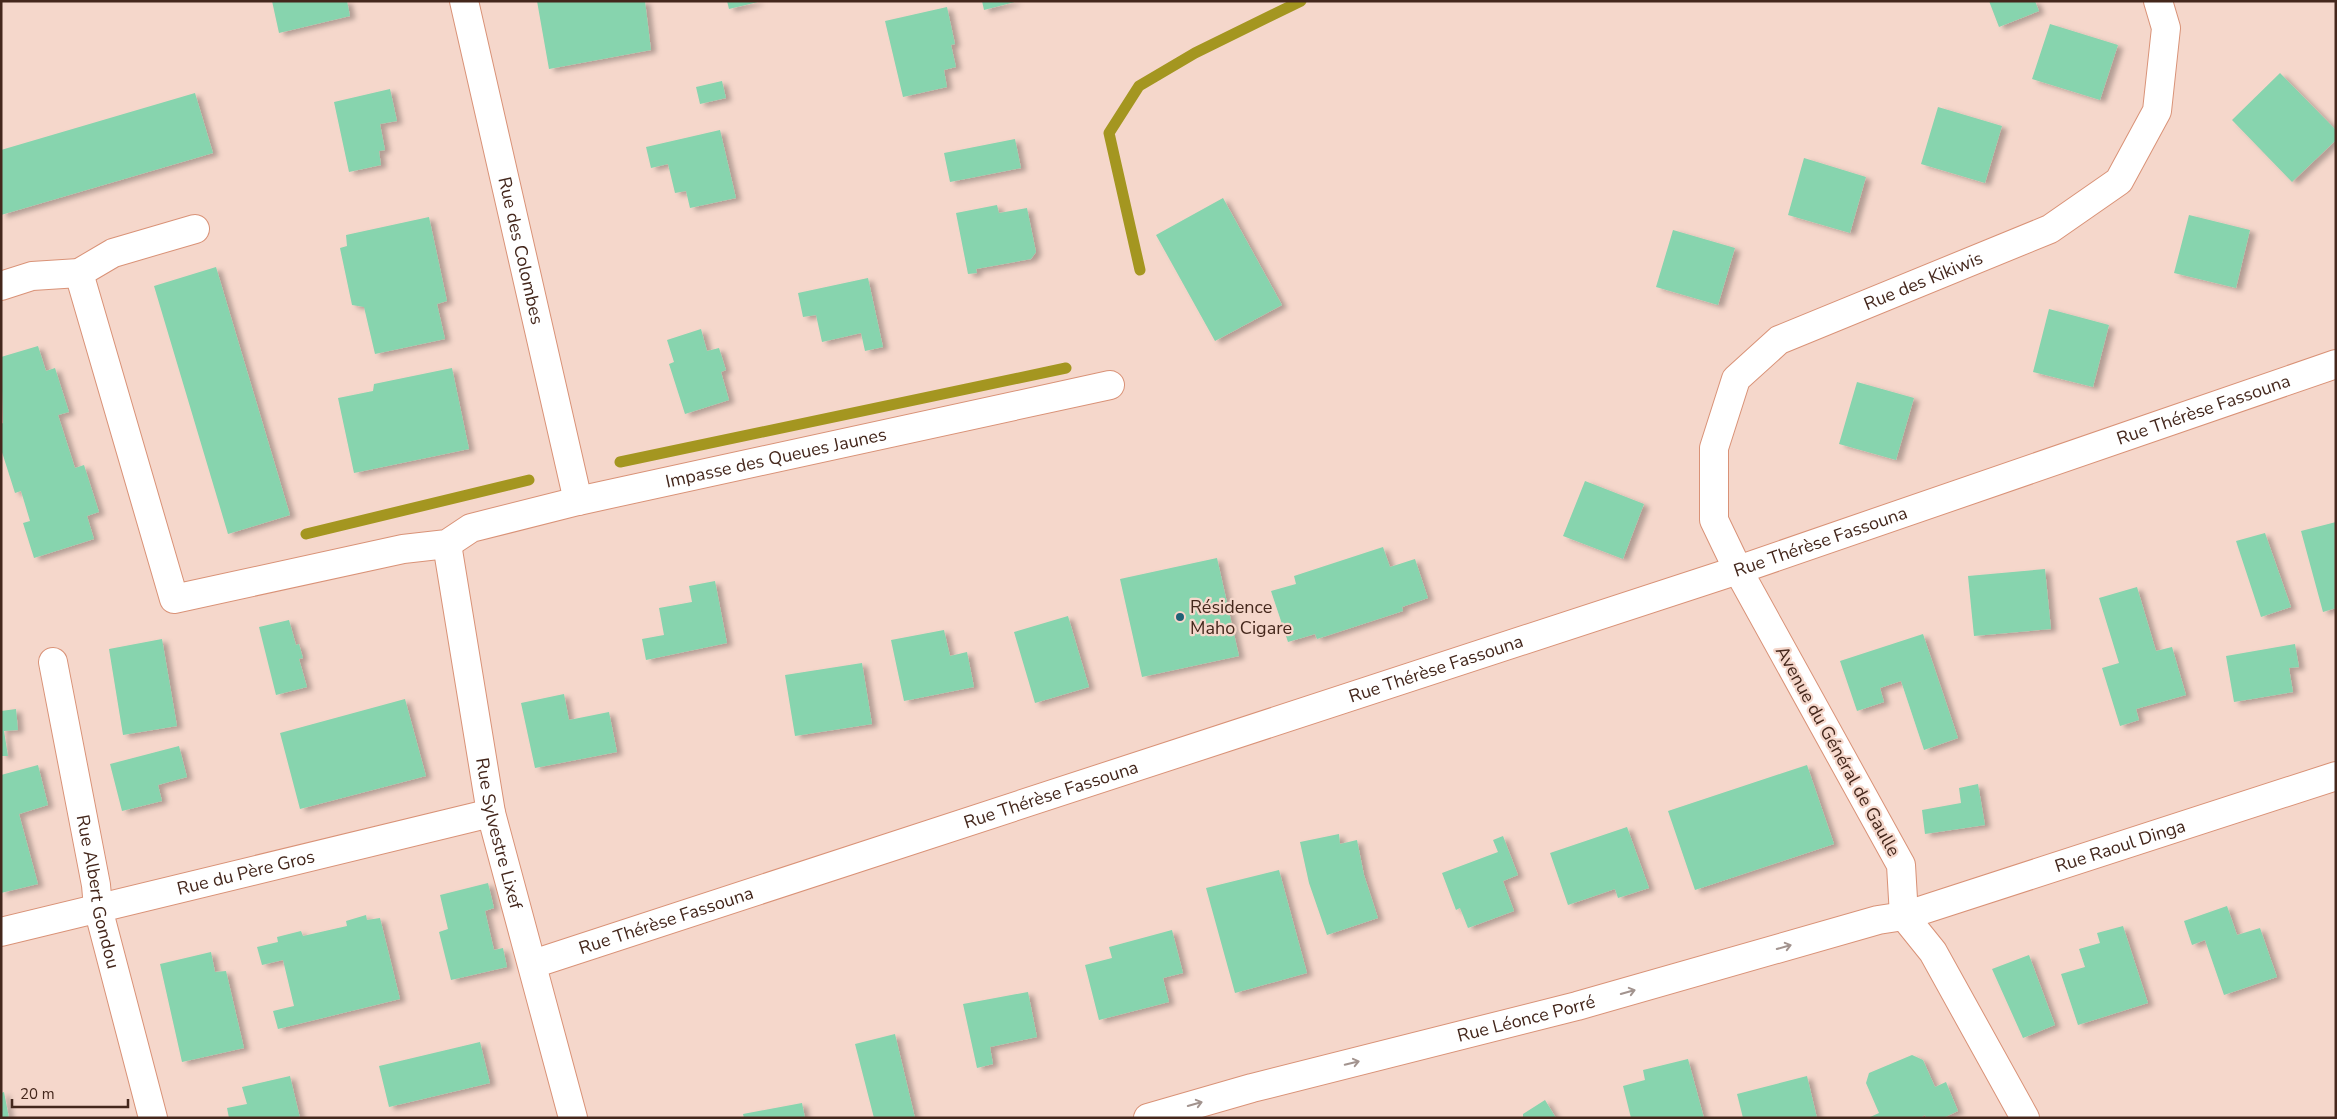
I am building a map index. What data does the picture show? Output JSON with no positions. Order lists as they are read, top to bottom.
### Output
{
  "streets": {
    "street": [
      "Rue des Colombes",
      "Rue des Kikiwis",
      "Rue Thérèse Fassouna",
      "Impasse des Queues Jaunes",
      "Avenue du Général de Gaulle",
      "Rue Sylvestre Lixef",
      "Rue Raoul Dinga",
      "Rue du Père Gros",
      "Rue Albert Gondou",
      "Rue Léonce Porré"
    ]
  },
  "crossings": [
    ["Rue des Colombes", "Impasse des Queues Jaunes"],
    ["Rue des Kikiwis", "Rue Thérèse Fassouna"],
    ["Rue des Kikiwis", "Avenue du Général de Gaulle"],
    ["Rue Thérèse Fassouna", "Avenue du Général de Gaulle"],
    ["Rue Thérèse Fassouna", "Rue Sylvestre Lixef"],
    ["Impasse des Queues Jaunes", "Rue Sylvestre Lixef"],
    ["Avenue du Général de Gaulle", "Rue Raoul Dinga"],
    ["Avenue du Général de Gaulle", "Rue Léonce Porré"],
    ["Rue Sylvestre Lixef", "Rue du Père Gros"],
    ["Rue Raoul Dinga", "Rue Léonce Porré"],
    ["Rue du Père Gros", "Rue Albert Gondou"]
  ],
  "one_way": ["Rue Léonce Porré"],
  "places": ["Résidence Maho Cigare"],
  "scale_bar": "20 m"
}
